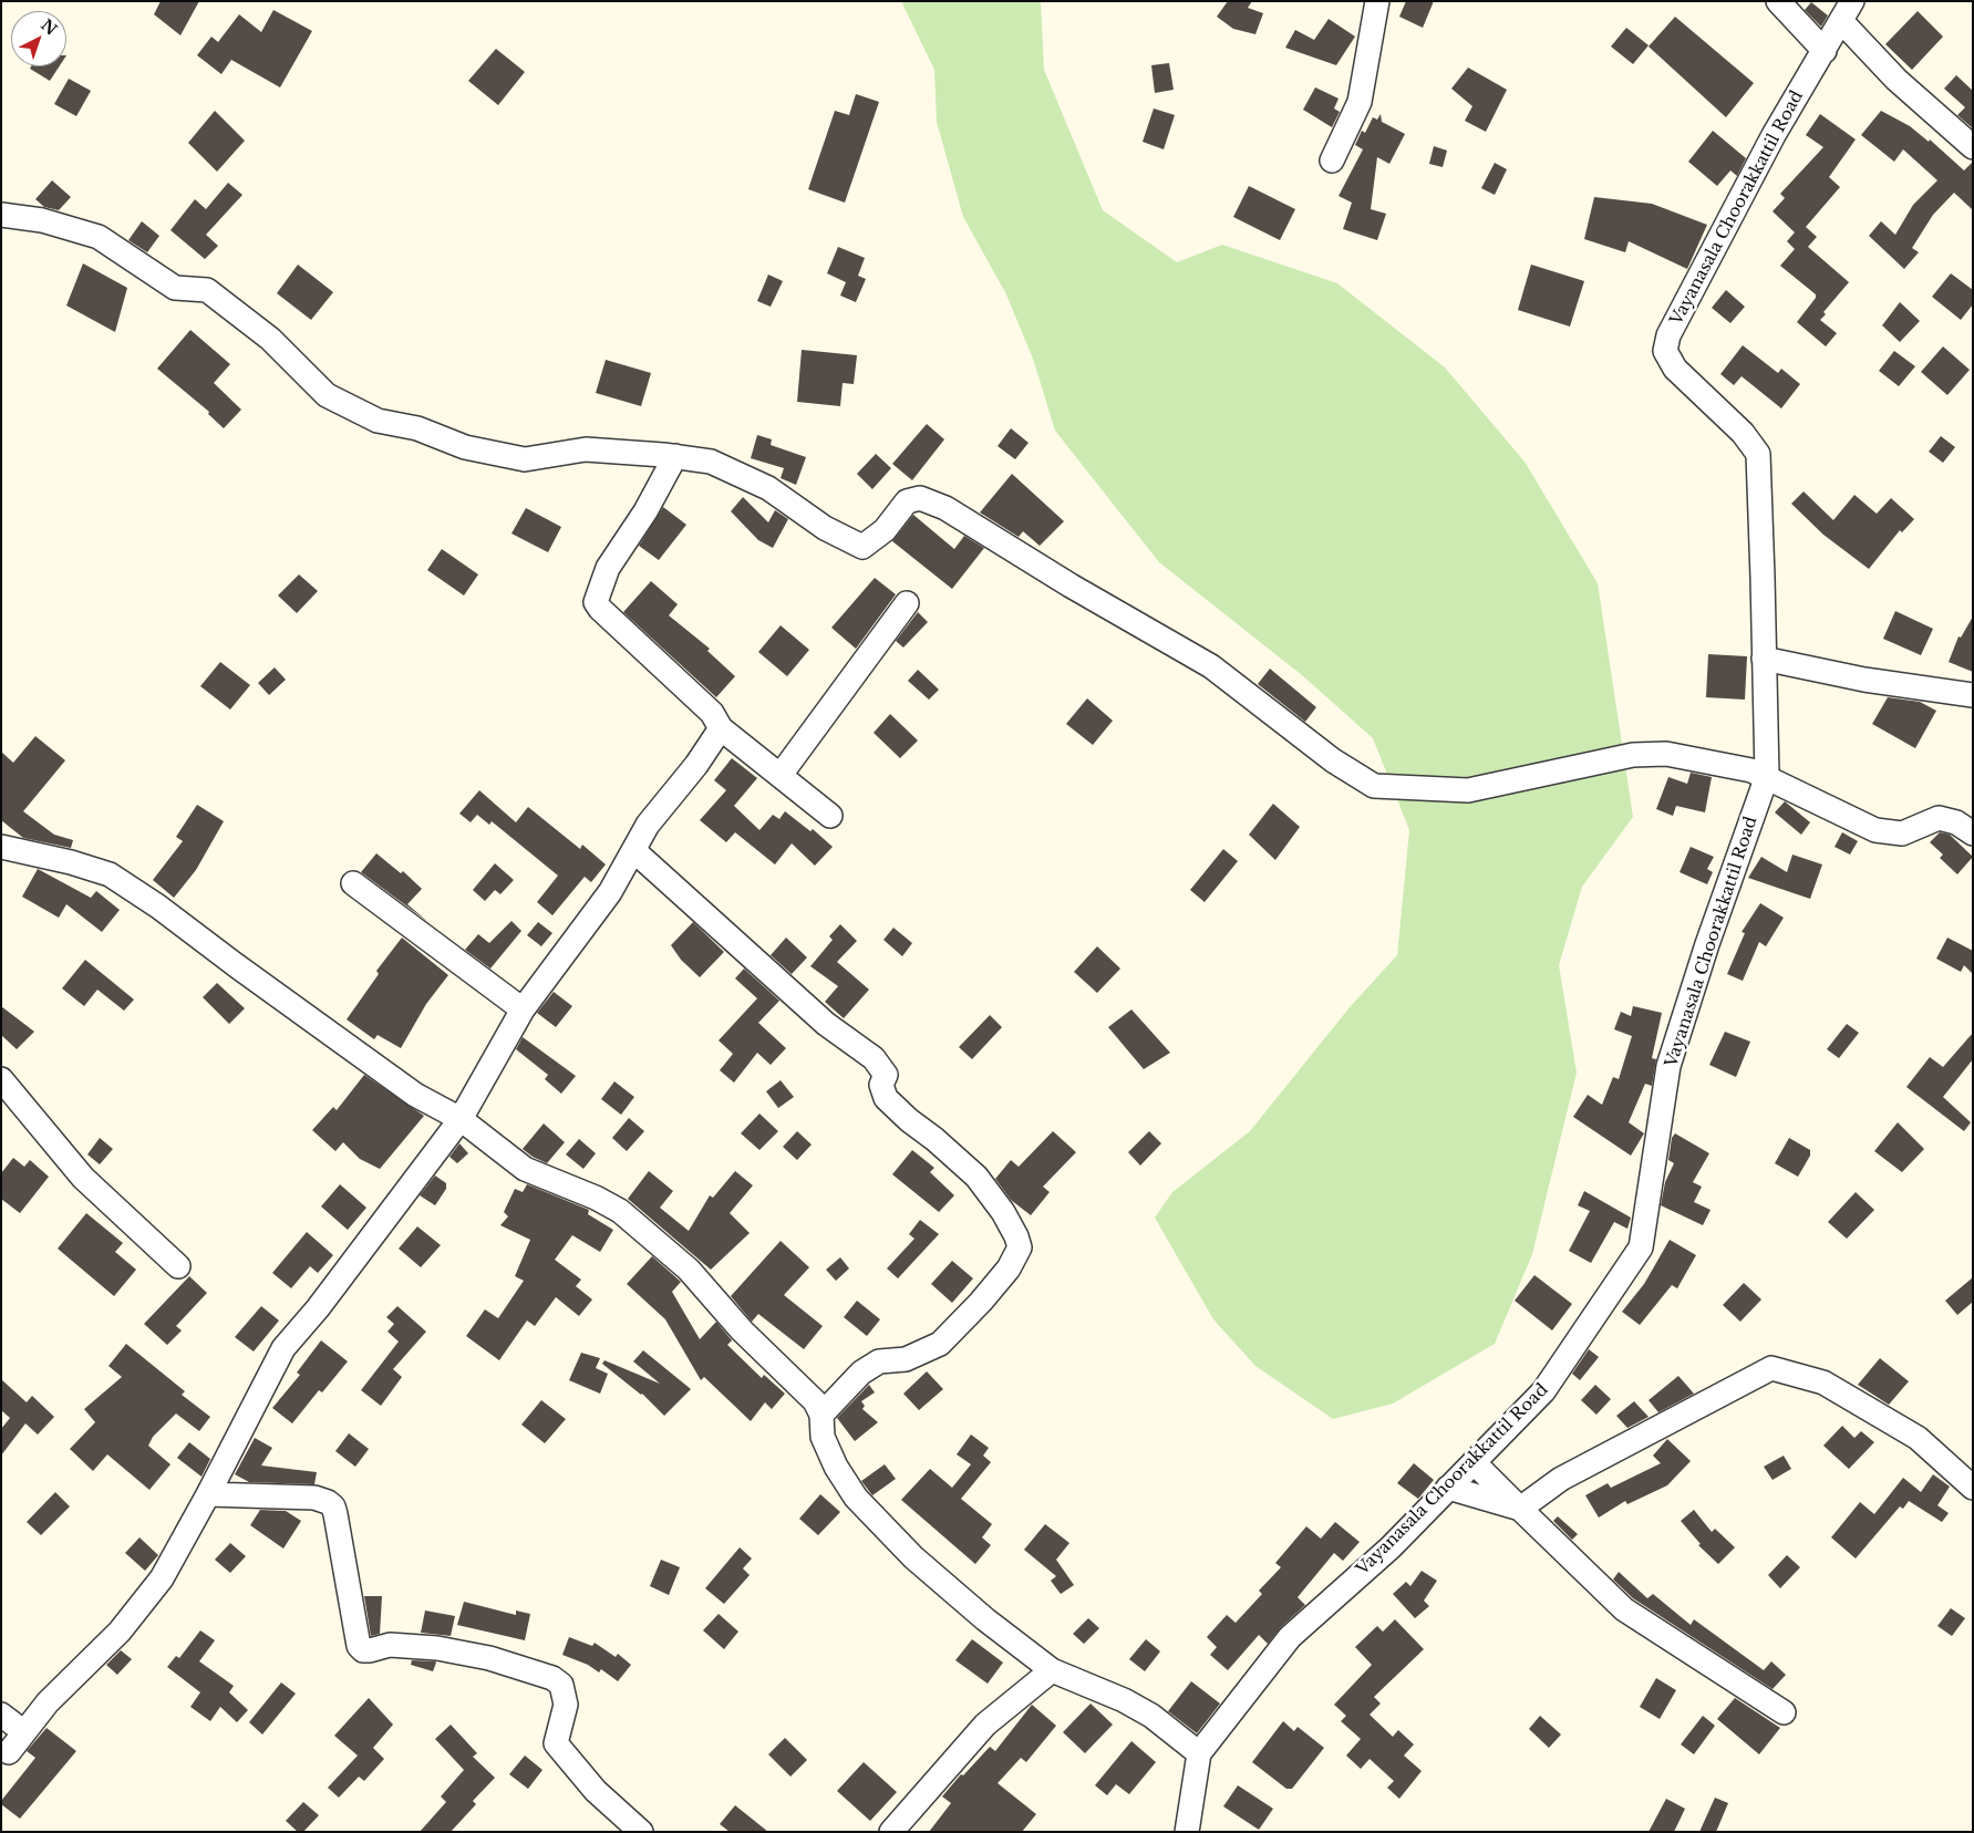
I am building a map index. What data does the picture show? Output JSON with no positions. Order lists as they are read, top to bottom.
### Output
{
  "streets": {
    "street": ["Vayanasala Choorakkattil Road"]
  },
  "north": "top right"
}
